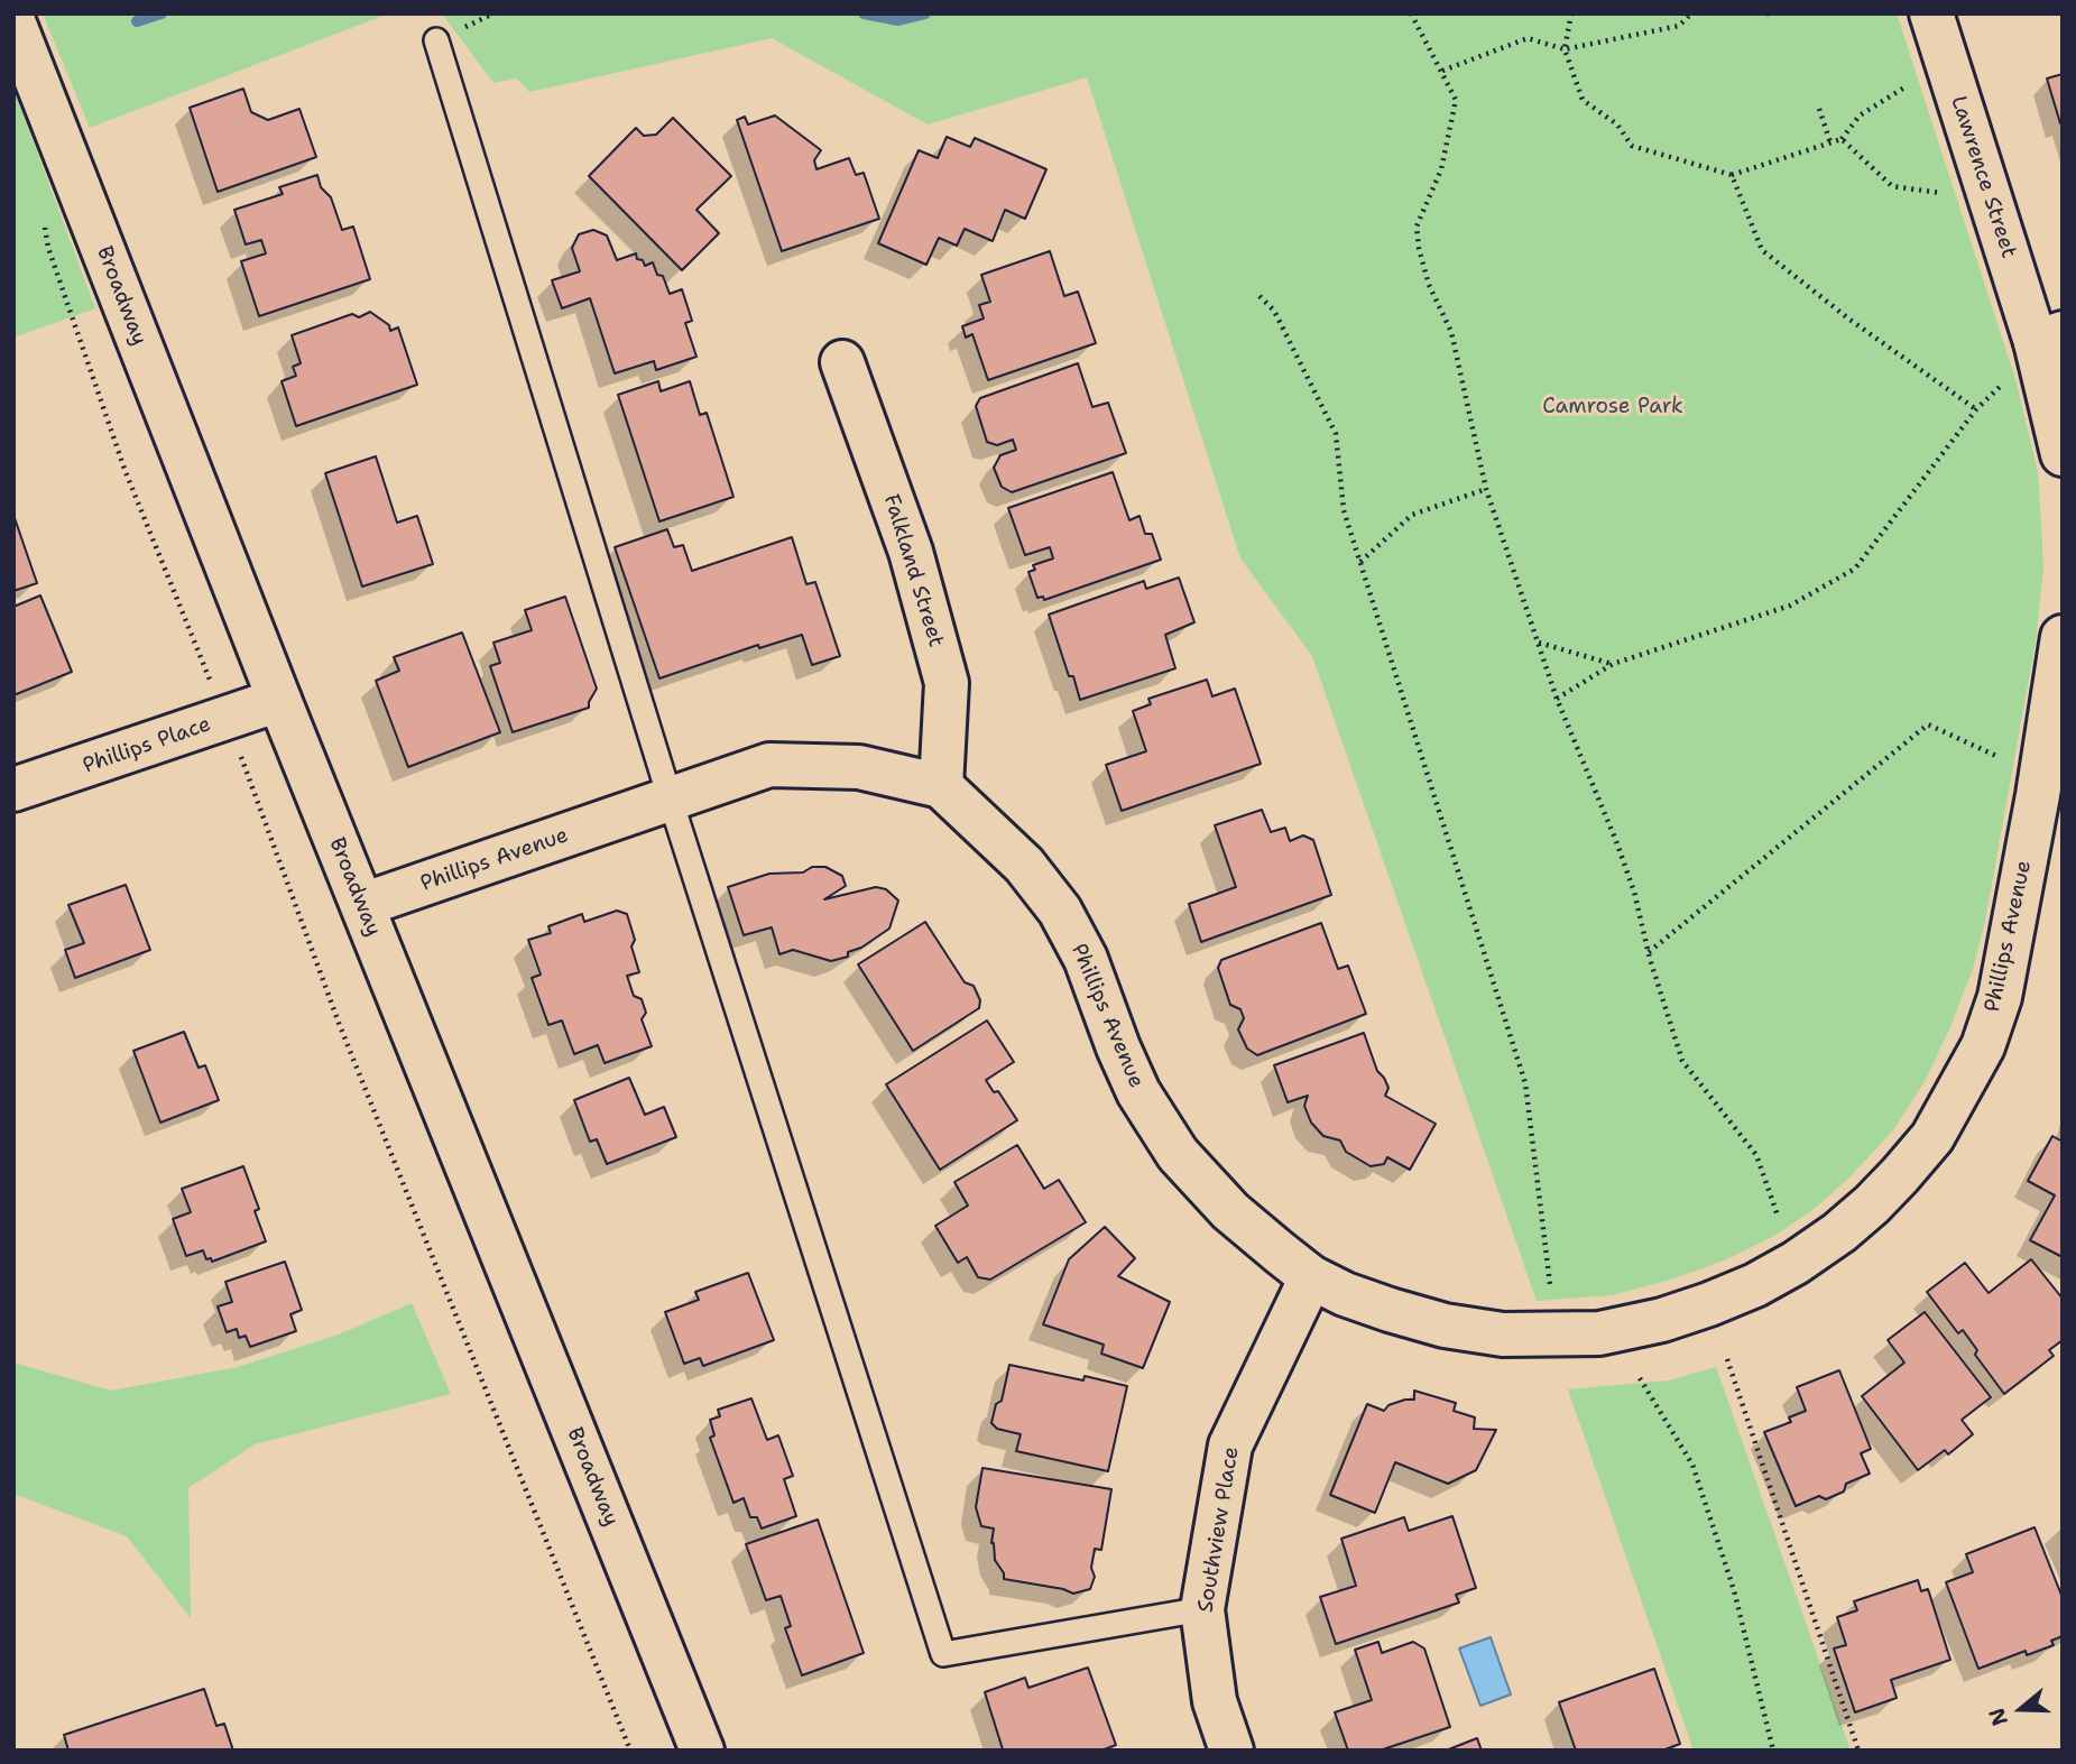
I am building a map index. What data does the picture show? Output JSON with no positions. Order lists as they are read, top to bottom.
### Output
{
  "streets": {
    "street": [
      "Lawrence Street",
      "Broadway",
      "Falkland Street",
      "Phillips Place",
      "Phillips Avenue",
      "Southview Place"
    ]
  },
  "crossings": [
    ["Broadway", "Phillips Place"],
    ["Broadway", "Phillips Avenue"],
    ["Falkland Street", "Phillips Avenue"],
    ["Phillips Avenue", "Southview Place"]
  ],
  "parks": ["Camrose Park"],
  "north": "left"
}
